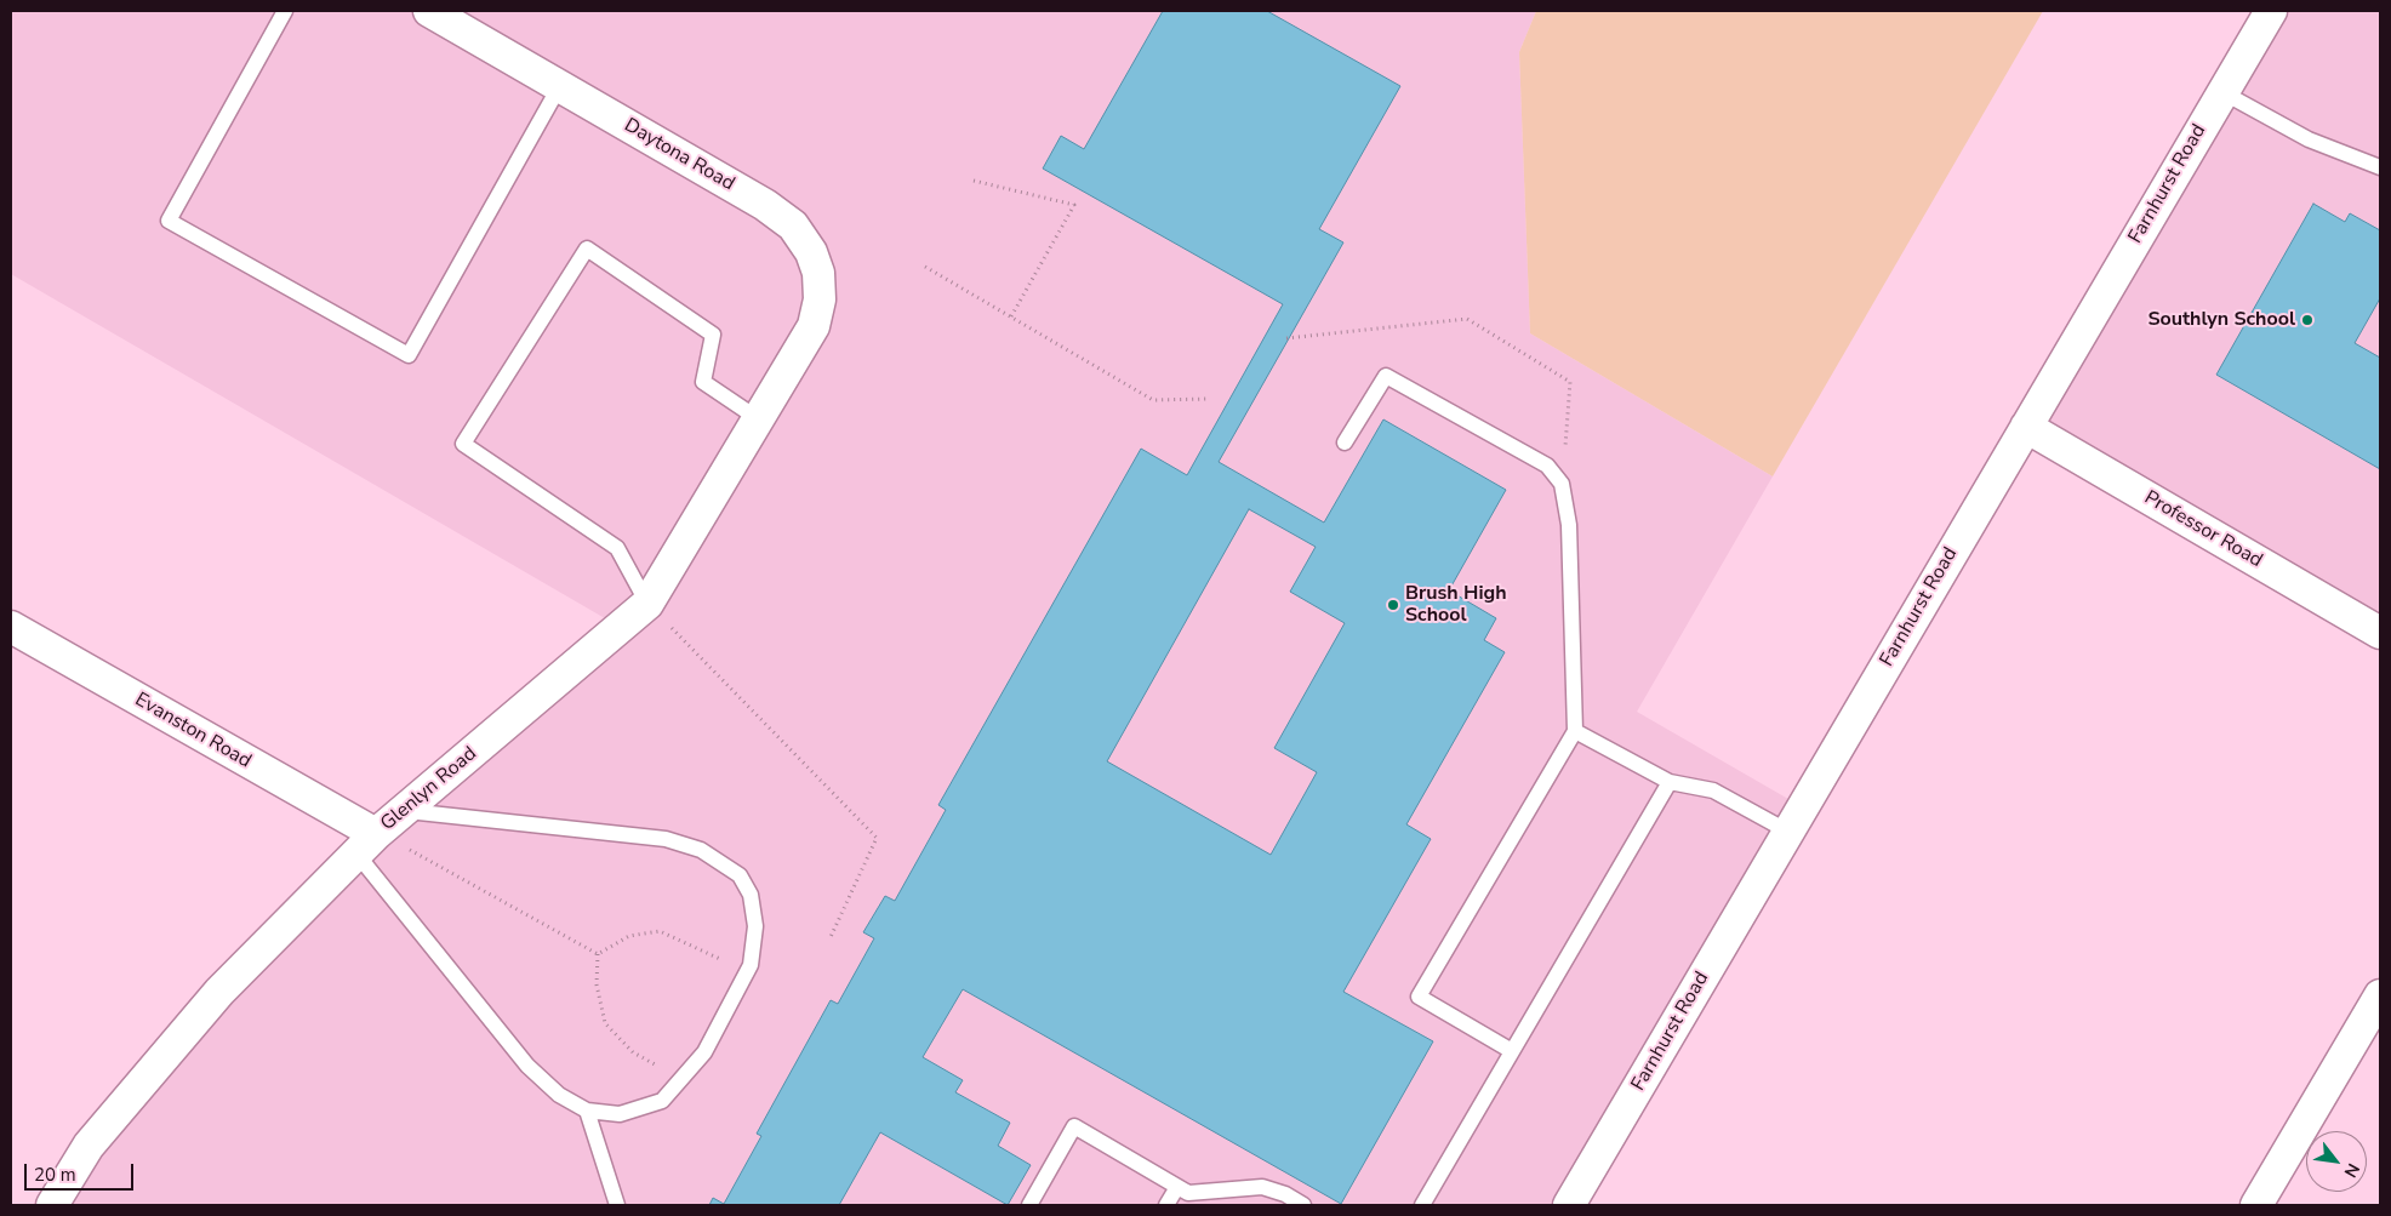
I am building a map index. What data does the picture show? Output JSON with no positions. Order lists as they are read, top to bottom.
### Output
{
  "streets": {
    "street": [
      "Daytona Road",
      "Farnhurst Road",
      "Professor Road",
      "Evanston Road",
      "Glenlyn Road"
    ]
  },
  "crossings": [
    ["Daytona Road", "Glenlyn Road"],
    ["Farnhurst Road", "Professor Road"],
    ["Evanston Road", "Glenlyn Road"]
  ],
  "places": ["Southlyn School", "Brush High School"],
  "scale_bar": "20 m",
  "north": "bottom right"
}
